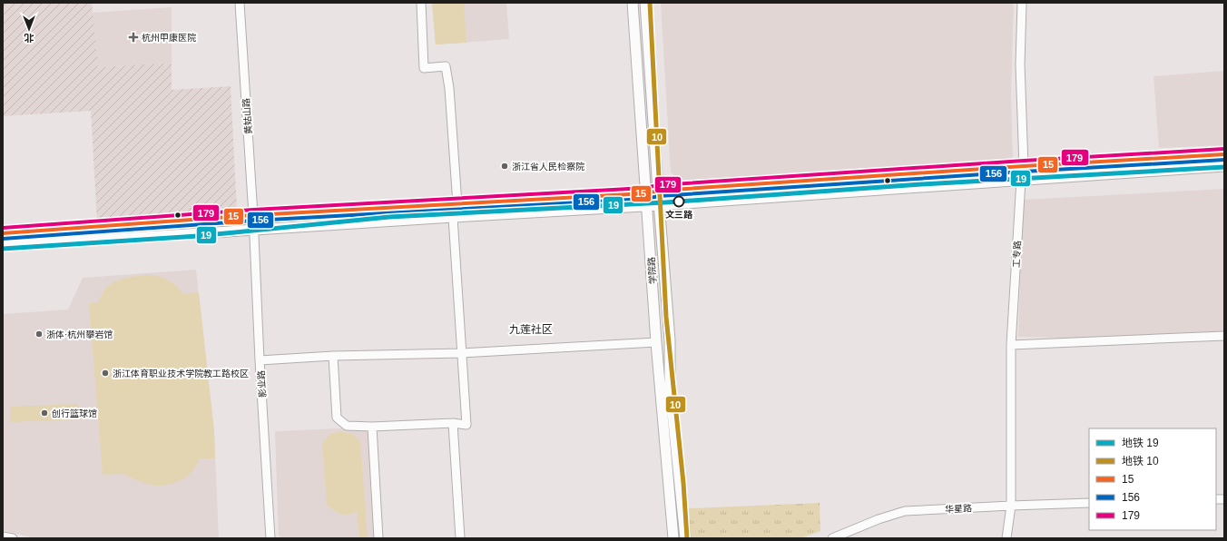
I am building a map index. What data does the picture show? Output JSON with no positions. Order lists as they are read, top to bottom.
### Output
{
  "streets": {
    "main road": ["学院路"],
    "street": [
      "黄姑山路",
      "工专路",
      "影业路",
      "华星路"
    ]
  },
  "crossings": [
    ["黄姑山路", "影业路"],
    ["工专路", "华星路"]
  ],
  "districts": ["九莲社区"],
  "places": {
    "health": ["杭州甲康医院"],
    "other": [
      "浙江省人民检察院",
      "文三路",
      "浙体·杭州攀岩馆",
      "浙江体育职业技术学院教工路校区",
      "创行篮球馆"
    ]
  },
  "lines": [
    "metro line 10",
    "transit line 179",
    "transit line 15",
    "transit line 156",
    "metro line 19"
  ],
  "legend": [
    "地铁 19",
    "地铁 10",
    "15",
    "156",
    "179"
  ],
  "north": "bottom"
}
